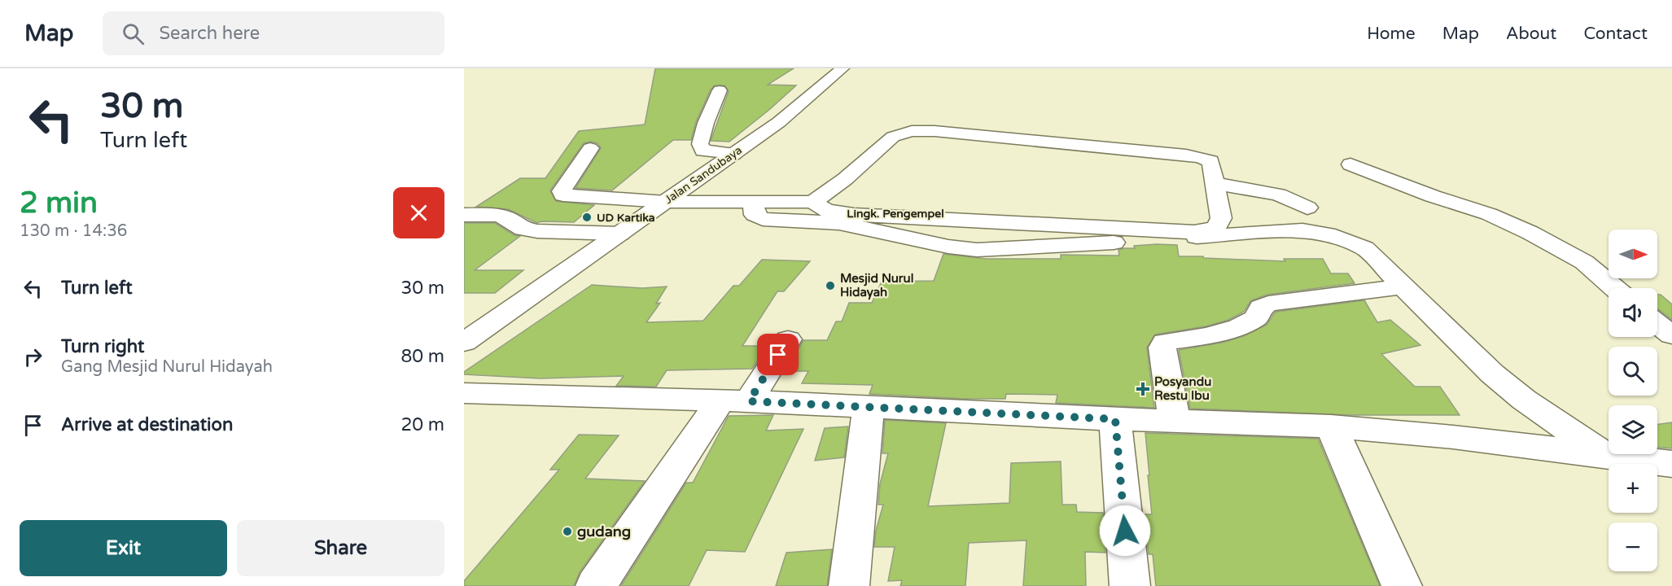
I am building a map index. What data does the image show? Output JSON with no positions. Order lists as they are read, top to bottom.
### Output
{
  "streets": {
    "main road": ["Jalan Sandubaya"]
  },
  "districts": ["Lingk. Pengempel"],
  "places": {
    "other": ["UD Kartika", "Mesjid Nurul Hidayah", "gudang"],
    "health": ["Posyandu Restu Ibu"]
  },
  "north": "right",
  "page": {
    "header": "Map",
    "search": "Search here",
    "nav": [
      "Home",
      "Map",
      "About",
      "Contact"
    ],
    "turn": ["30 m", "Turn left"],
    "heading": ["2 min", "130 m · 14:36"],
    "map_buttons": ["+", "−"],
    "list": [
      {
        "name": "Turn left",
        "value": "30 m"
      },
      {
        "name": "Turn right",
        "note": "Gang Mesjid Nurul Hidayah",
        "value": "80 m"
      },
      {
        "name": "Arrive at destination",
        "value": "20 m"
      }
    ],
    "buttons": ["Exit", "Share"]
  }
}
